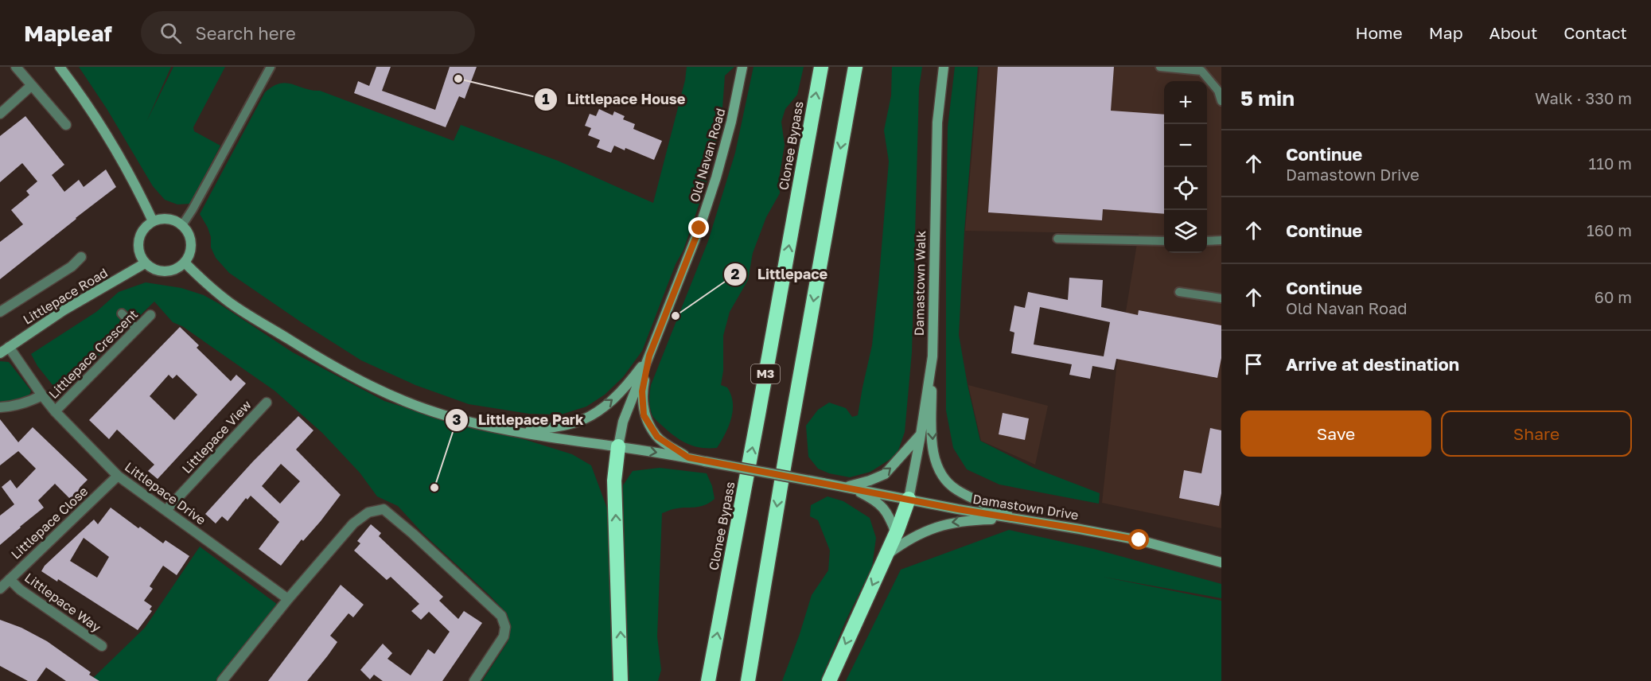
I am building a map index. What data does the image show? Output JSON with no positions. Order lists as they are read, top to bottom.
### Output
{
  "streets": {
    "highway": ["Clonee Bypass", "M3"],
    "street": [
      "Old Navan Road",
      "Damastown Walk",
      "Littlepace Road",
      "Littlepace Crescent",
      "Littlepace View",
      "Littlepace Drive",
      "Damastown Drive",
      "Littlepace Close",
      "Littlepace Way"
    ]
  },
  "crossings": [
    ["Old Navan Road", "Damastown Drive"],
    ["Damastown Walk", "Damastown Drive"],
    ["Littlepace Road", "Littlepace Drive"],
    ["Littlepace Road", "Damastown Drive"],
    ["Littlepace Crescent", "Littlepace Drive"],
    ["Littlepace View", "Littlepace Drive"],
    ["Littlepace Drive", "Littlepace Close"],
    ["Littlepace Close", "Littlepace Way"]
  ],
  "places": ["Littlepace House", "Littlepace", "Littlepace Park"],
  "page": {
    "header": "Mapleaf",
    "search": "Search here",
    "nav": [
      "Home",
      "Map",
      "About",
      "Contact"
    ],
    "heading": ["5 min", "Walk · 330 m"],
    "map_buttons": ["+", "−"],
    "list": [
      ["Continue", "Damastown Drive", "110 m"],
      ["Continue", "160 m"],
      ["Continue", "Old Navan Road", "60 m"],
      "Arrive at destination"
    ],
    "buttons": ["Save", "Share"]
  }
}
